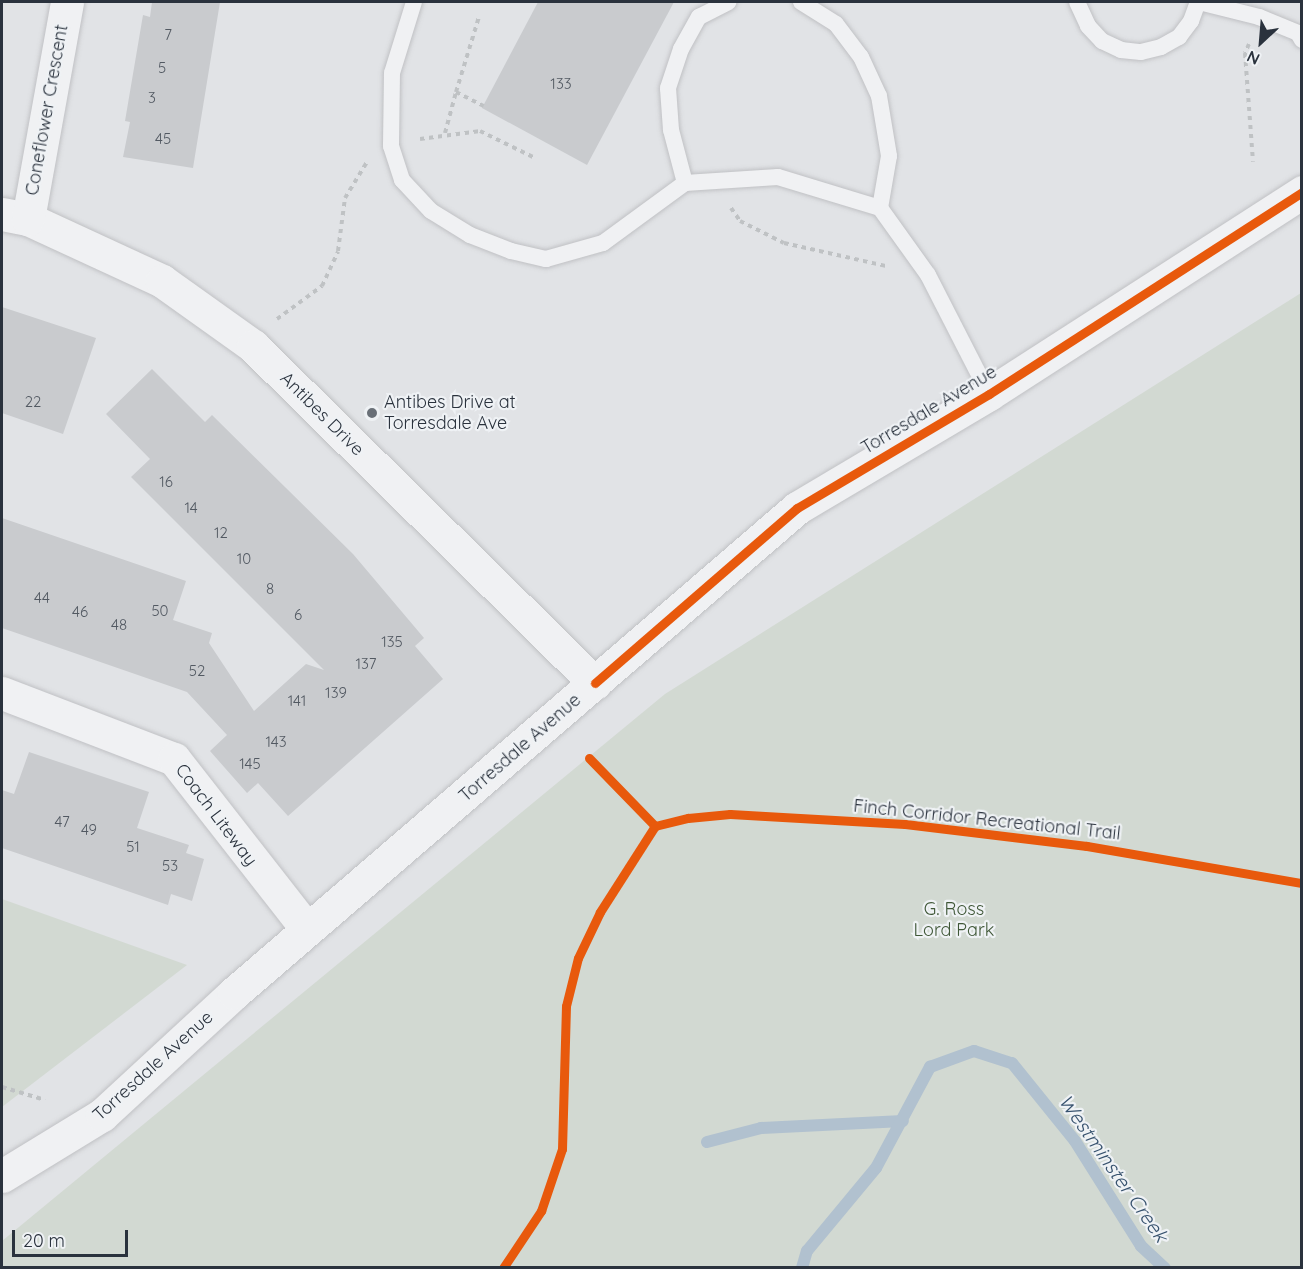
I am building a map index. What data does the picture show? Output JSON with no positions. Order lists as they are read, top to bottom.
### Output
{
  "streets": {
    "street": [
      "Coneflower Crescent",
      "Torresdale Avenue",
      "Antibes Drive",
      "Coach Liteway"
    ],
    "cycle path": ["Finch Corridor Recreational Trail"]
  },
  "crossings": [
    ["Coneflower Crescent", "Antibes Drive"],
    ["Torresdale Avenue", "Antibes Drive"],
    ["Torresdale Avenue", "Coach Liteway"]
  ],
  "water": ["Westminster Creek"],
  "parks": ["G. Ross Lord Park"],
  "places": ["Antibes Drive at Torresdale Ave"],
  "house_numbers": [
    "7",
    "5",
    "133",
    "3",
    "45",
    "22",
    "16",
    "14",
    "12",
    "10",
    "8",
    "44",
    "50",
    "46",
    "6",
    "48",
    "135",
    "137",
    "52",
    "139",
    "141",
    "143",
    "145",
    "47",
    "49",
    "51",
    "53"
  ],
  "scale_bar": "20 m",
  "north": "bottom left"
}
